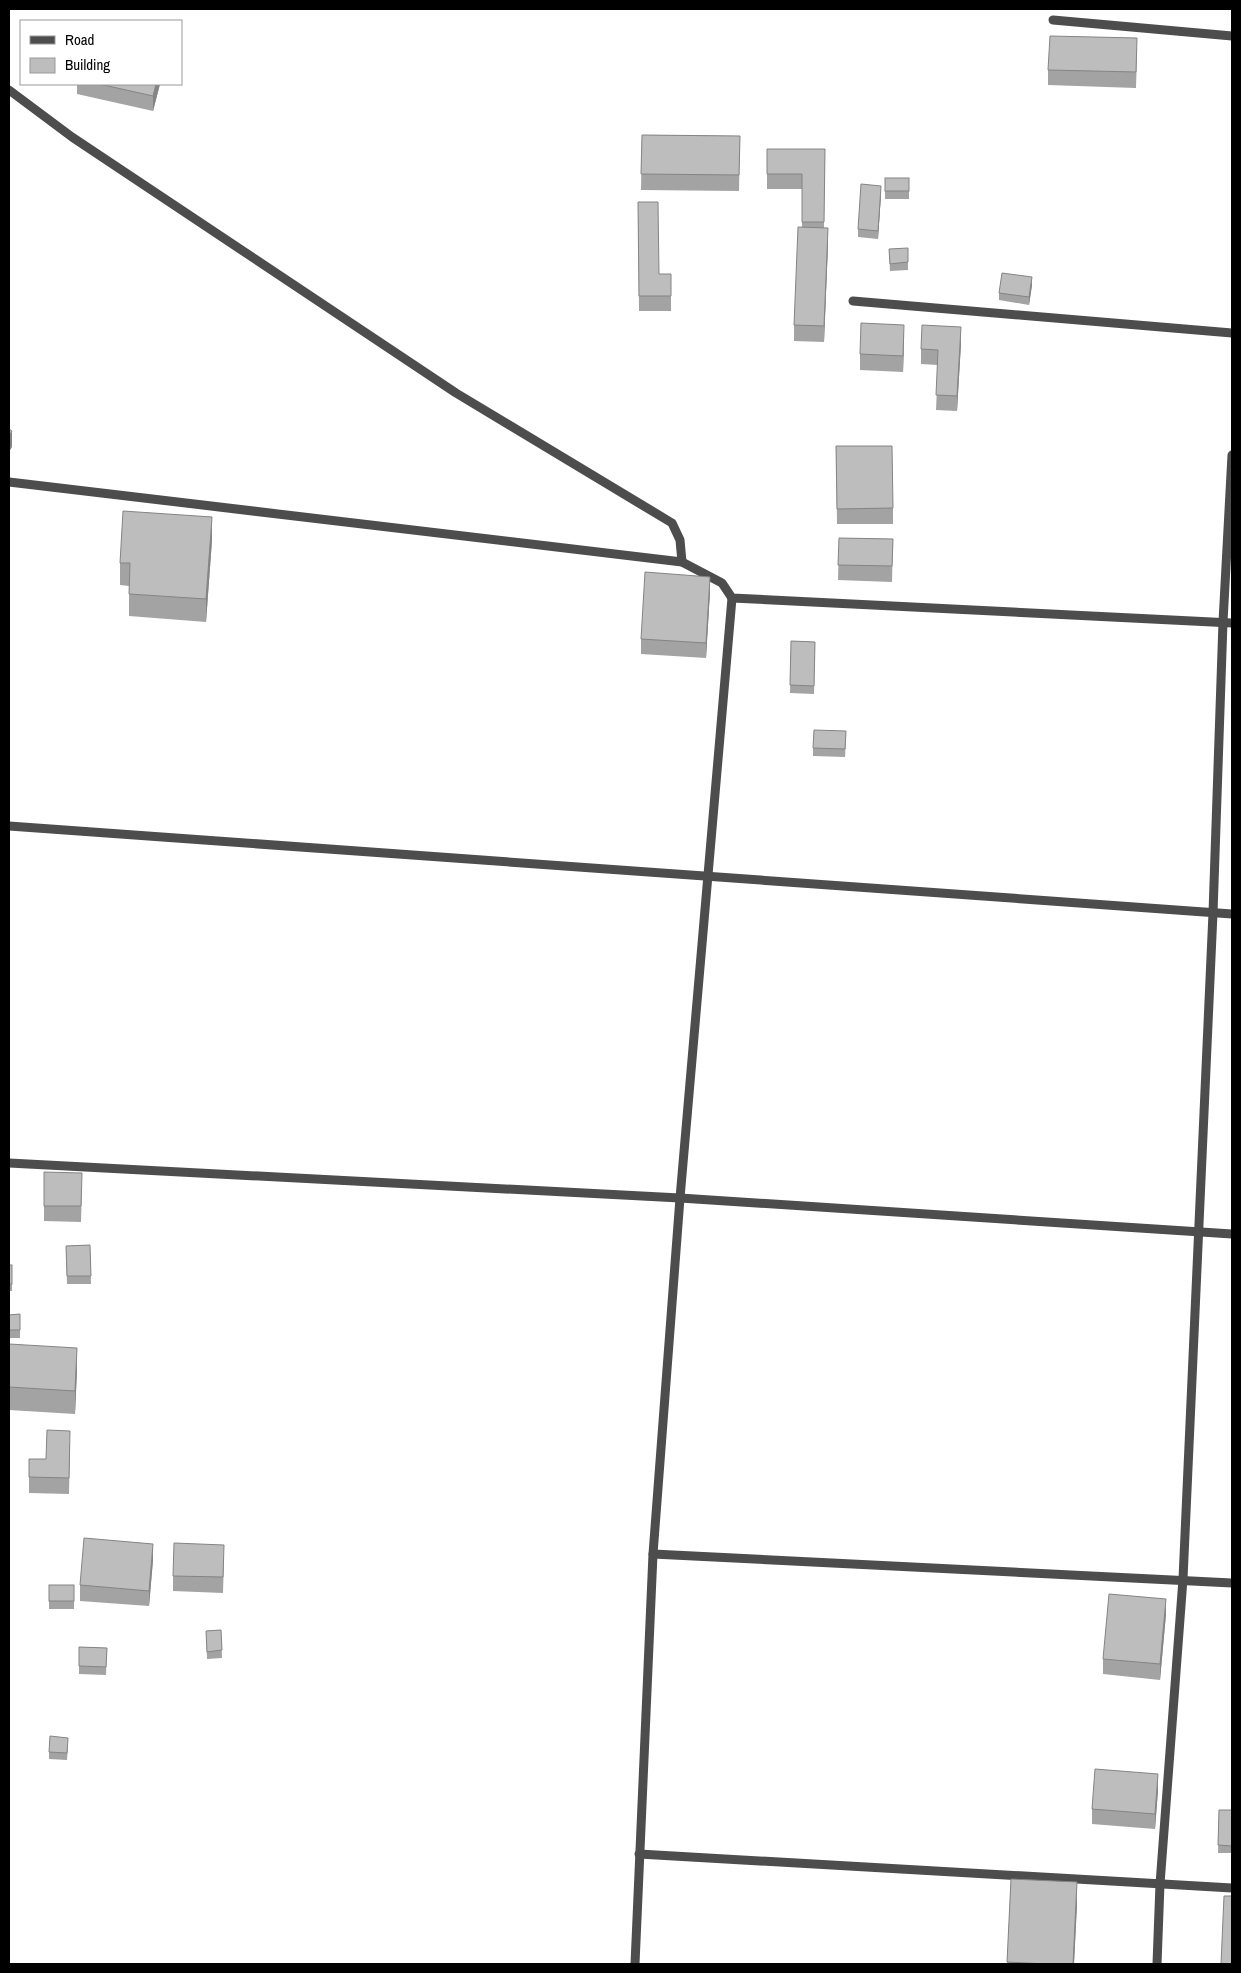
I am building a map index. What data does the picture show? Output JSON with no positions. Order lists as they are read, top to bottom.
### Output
{
  "legend": ["Road", "Building"]
}
